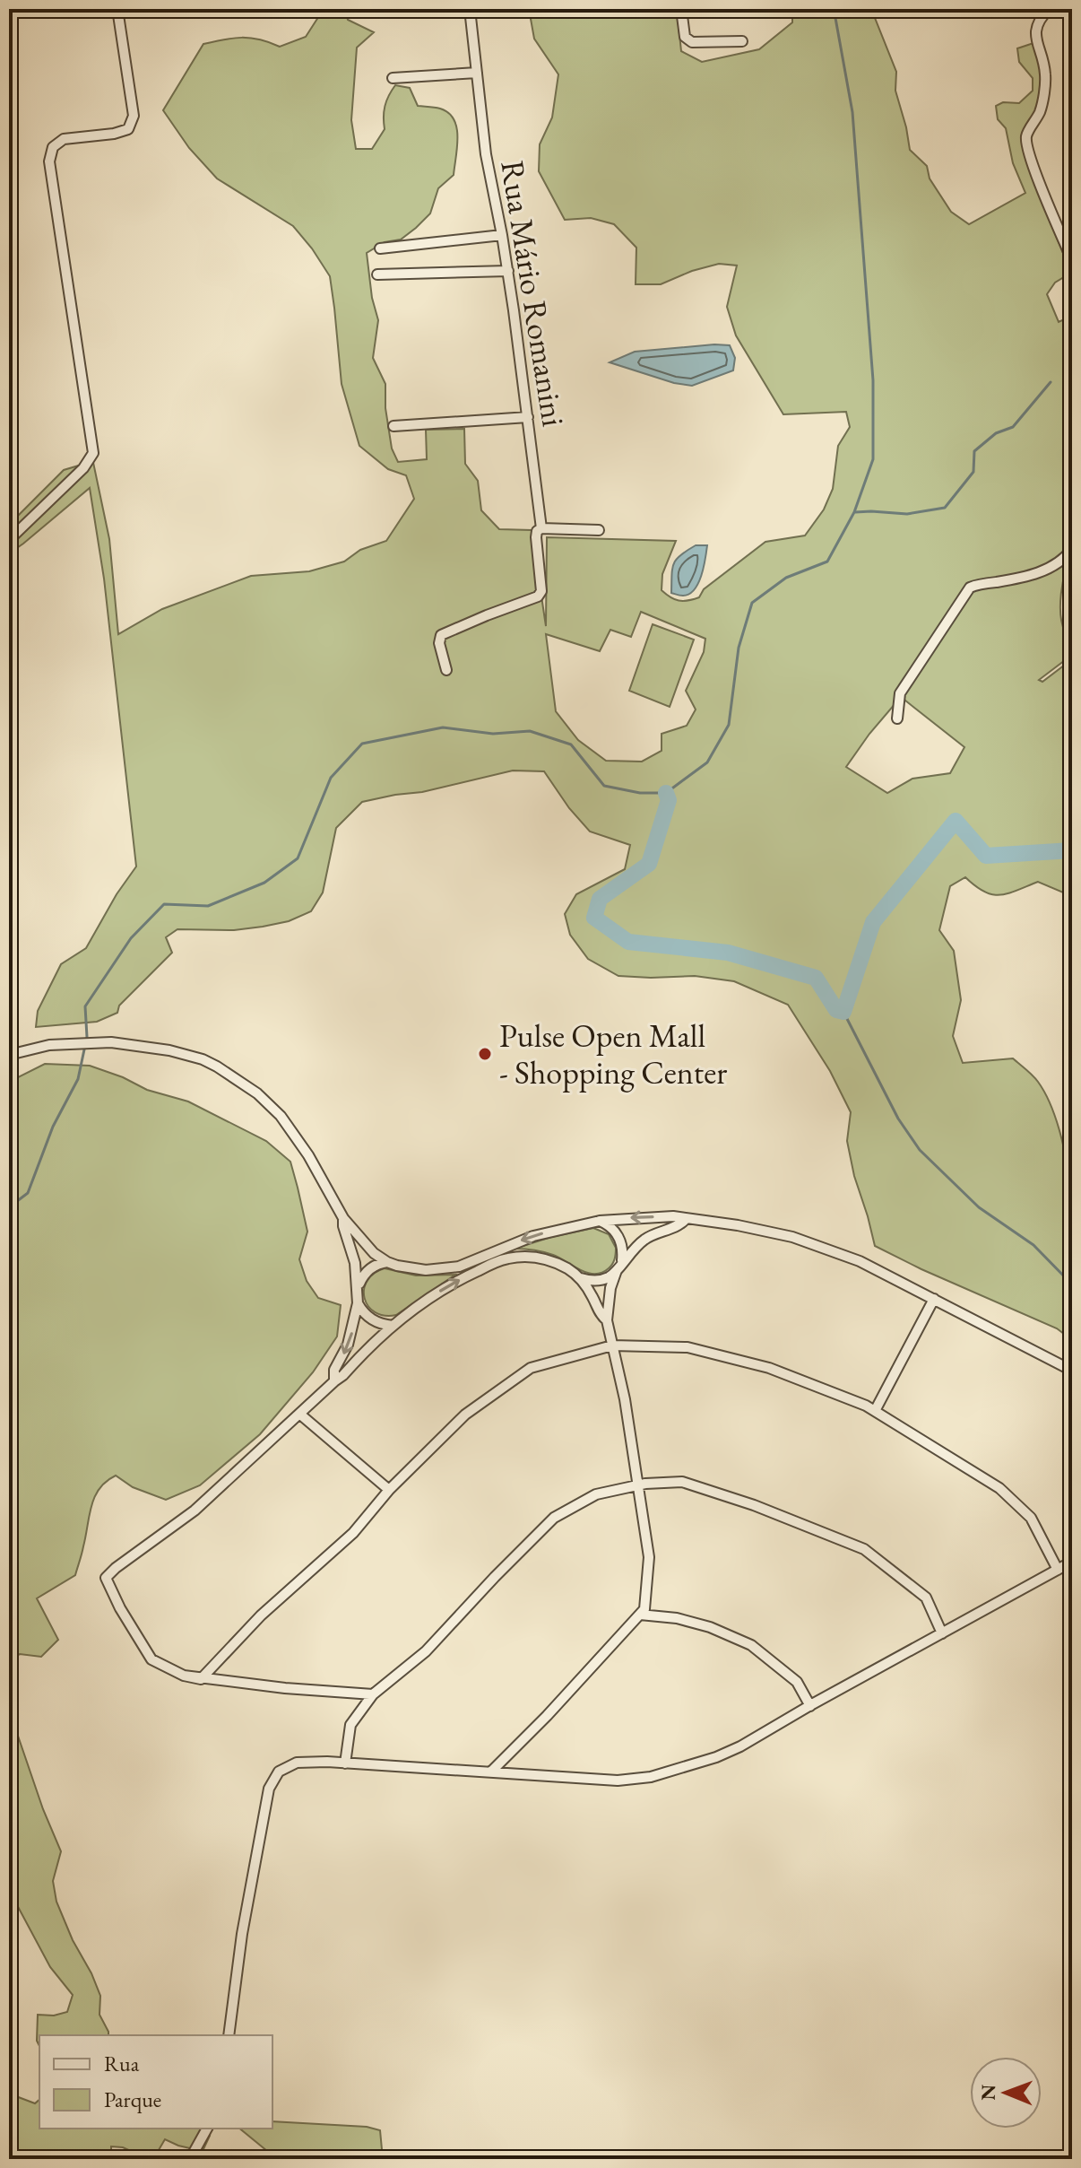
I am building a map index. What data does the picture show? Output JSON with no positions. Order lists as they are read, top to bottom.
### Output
{
  "streets": {
    "street": ["Rua Mário Romanini"]
  },
  "places": ["Pulse Open Mall - Shopping Center"],
  "legend": ["Rua", "Parque"],
  "north": "left"
}
